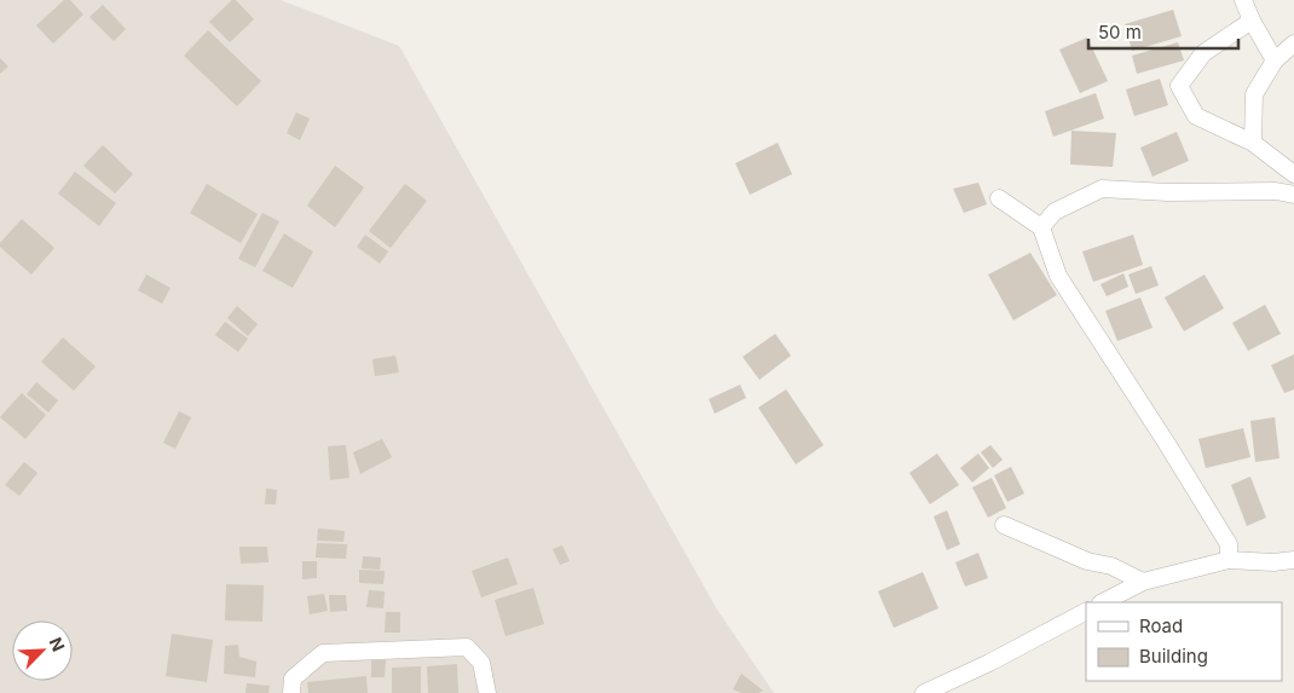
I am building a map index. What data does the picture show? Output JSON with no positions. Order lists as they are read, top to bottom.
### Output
{
  "legend": ["Road", "Building"],
  "scale_bar": "50 m",
  "north": "top right"
}
